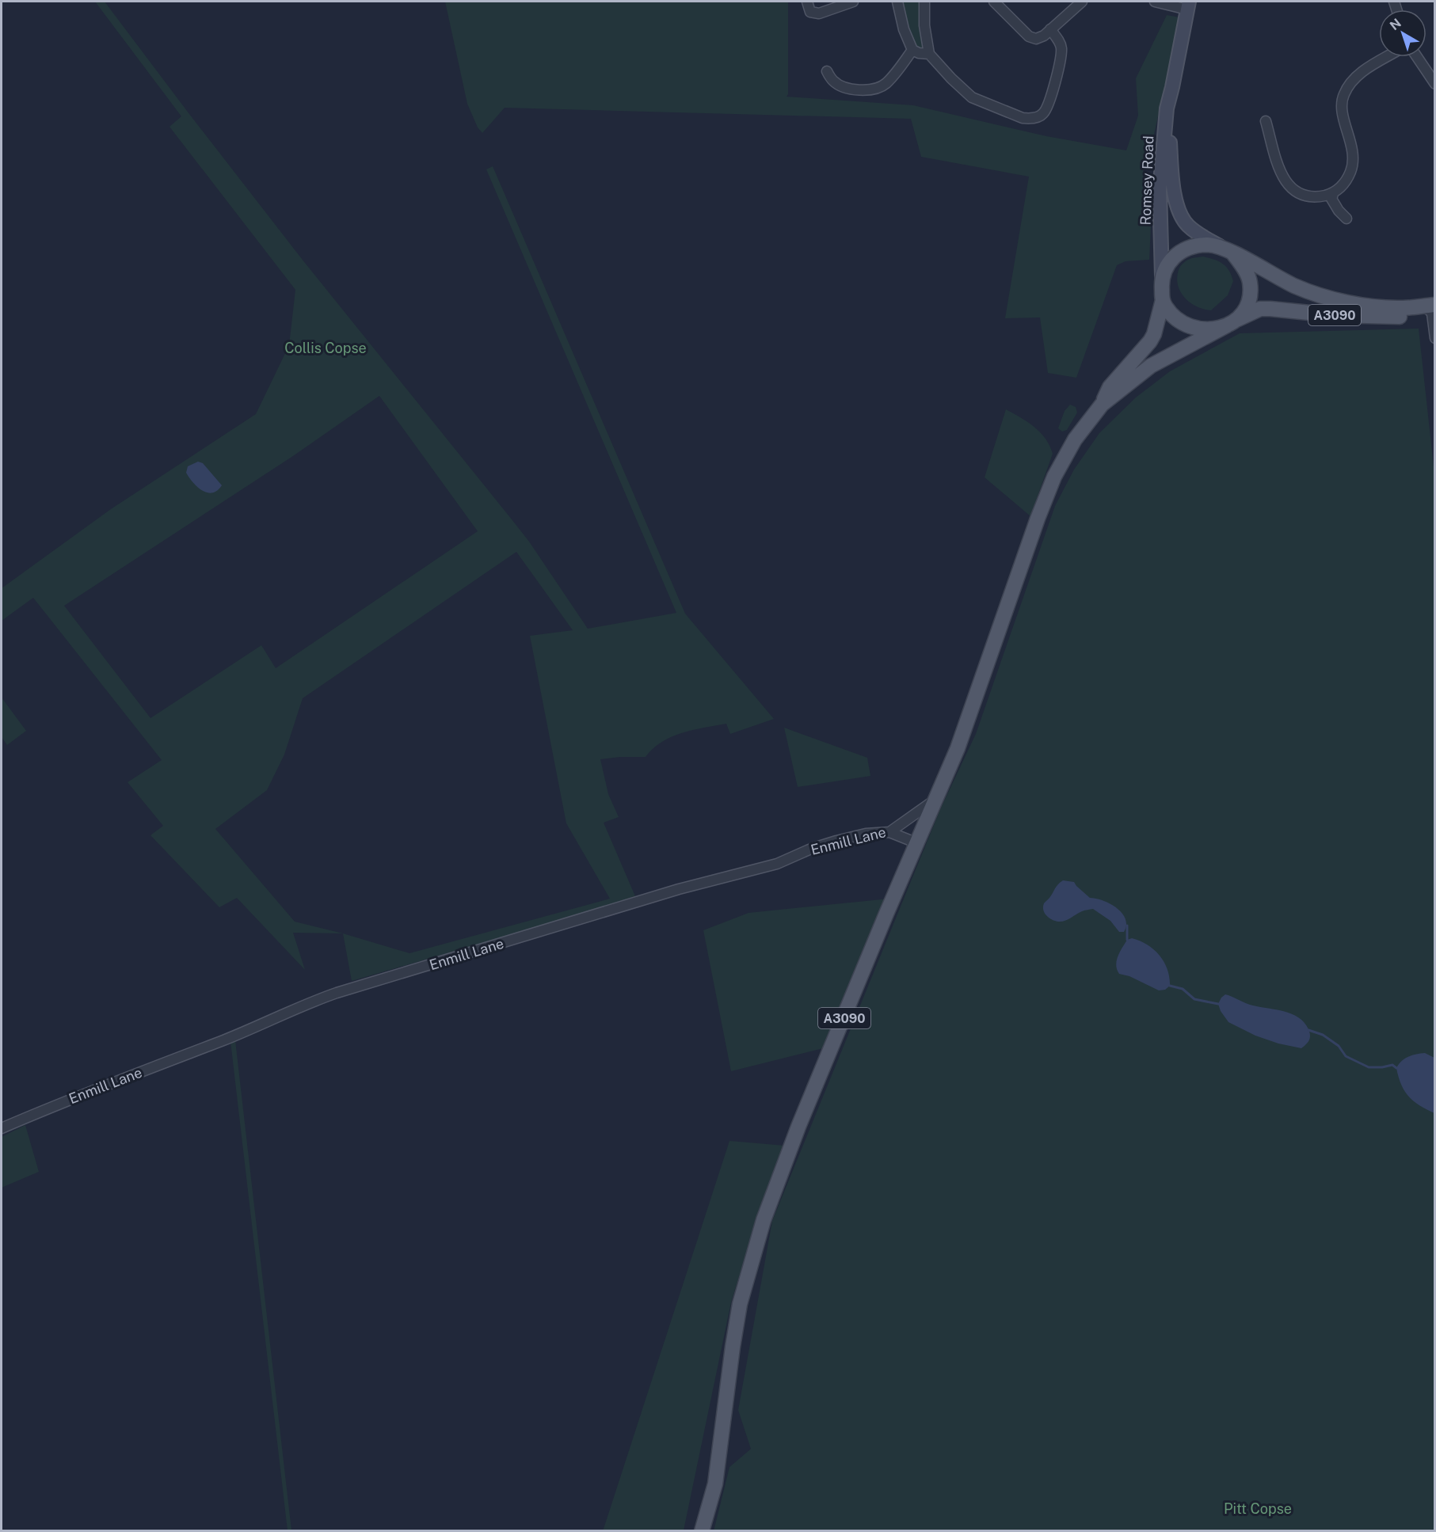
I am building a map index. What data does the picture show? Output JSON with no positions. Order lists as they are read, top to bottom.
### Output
{
  "streets": {
    "main road": ["Romsey Road", "A3090"],
    "street": ["Enmill Lane"]
  },
  "crossings": [
    ["Romsey Road", "A3090"],
    ["A3090", "Enmill Lane"]
  ],
  "parks": ["Collis Copse", "Pitt Copse"],
  "north": "top left"
}
